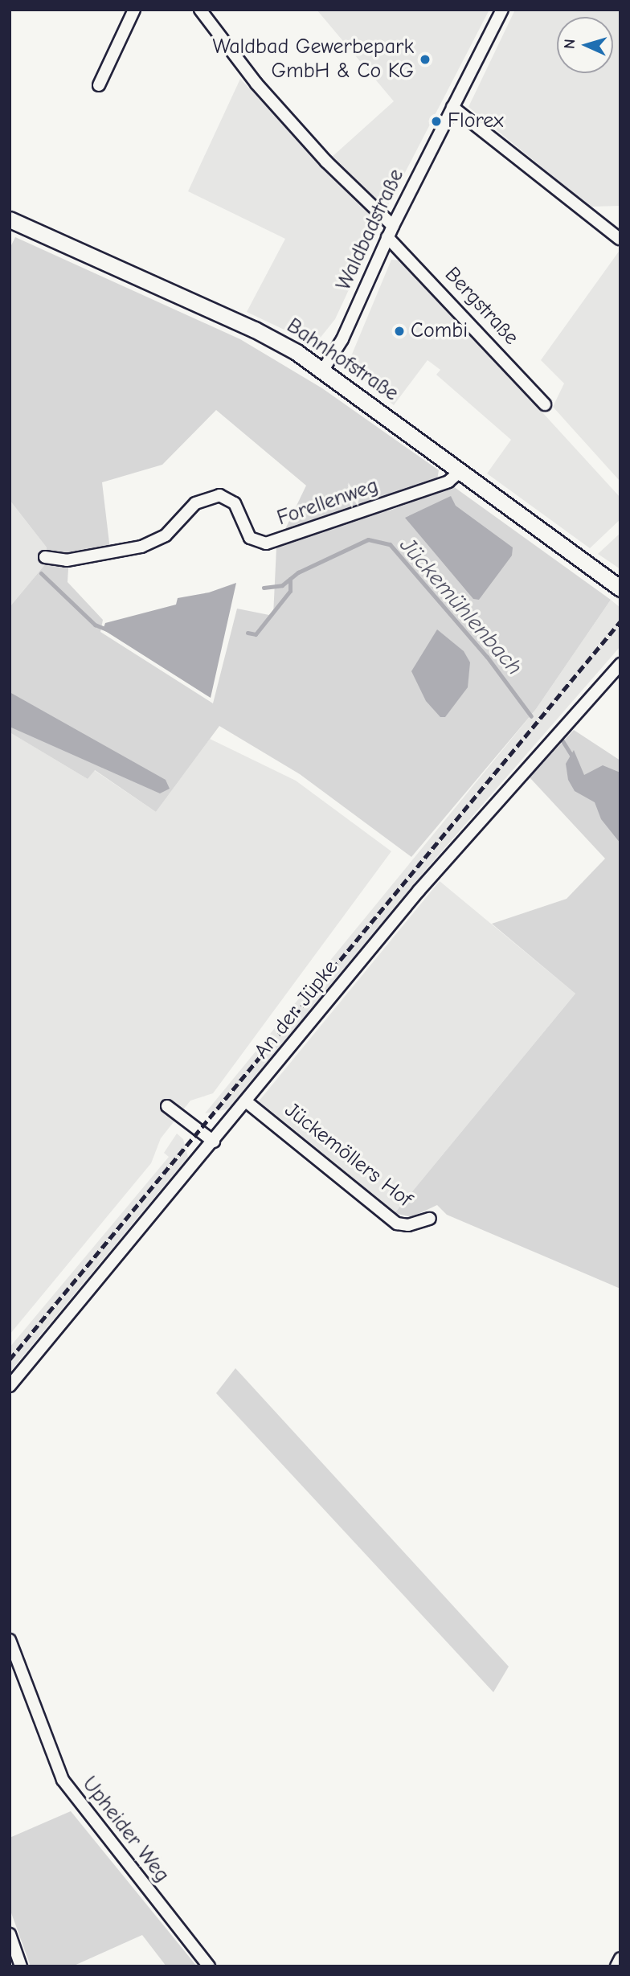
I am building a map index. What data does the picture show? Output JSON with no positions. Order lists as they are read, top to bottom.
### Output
{
  "streets": {
    "street": [
      "Waldbadstraße",
      "Bergstraße",
      "Bahnhofstraße",
      "Forellenweg",
      "An der Jüpke",
      "Jückemöllers Hof",
      "Upheider Weg"
    ]
  },
  "crossings": [
    ["Waldbadstraße", "Bergstraße"],
    ["Waldbadstraße", "Bahnhofstraße"],
    ["Bahnhofstraße", "Forellenweg"],
    ["An der Jüpke", "Jückemöllers Hof"]
  ],
  "water": ["Jückemühlenbach"],
  "places": ["Waldbad Gewerbepark GmbH & Co KG", "Florex", "Combi"],
  "north": "left"
}
